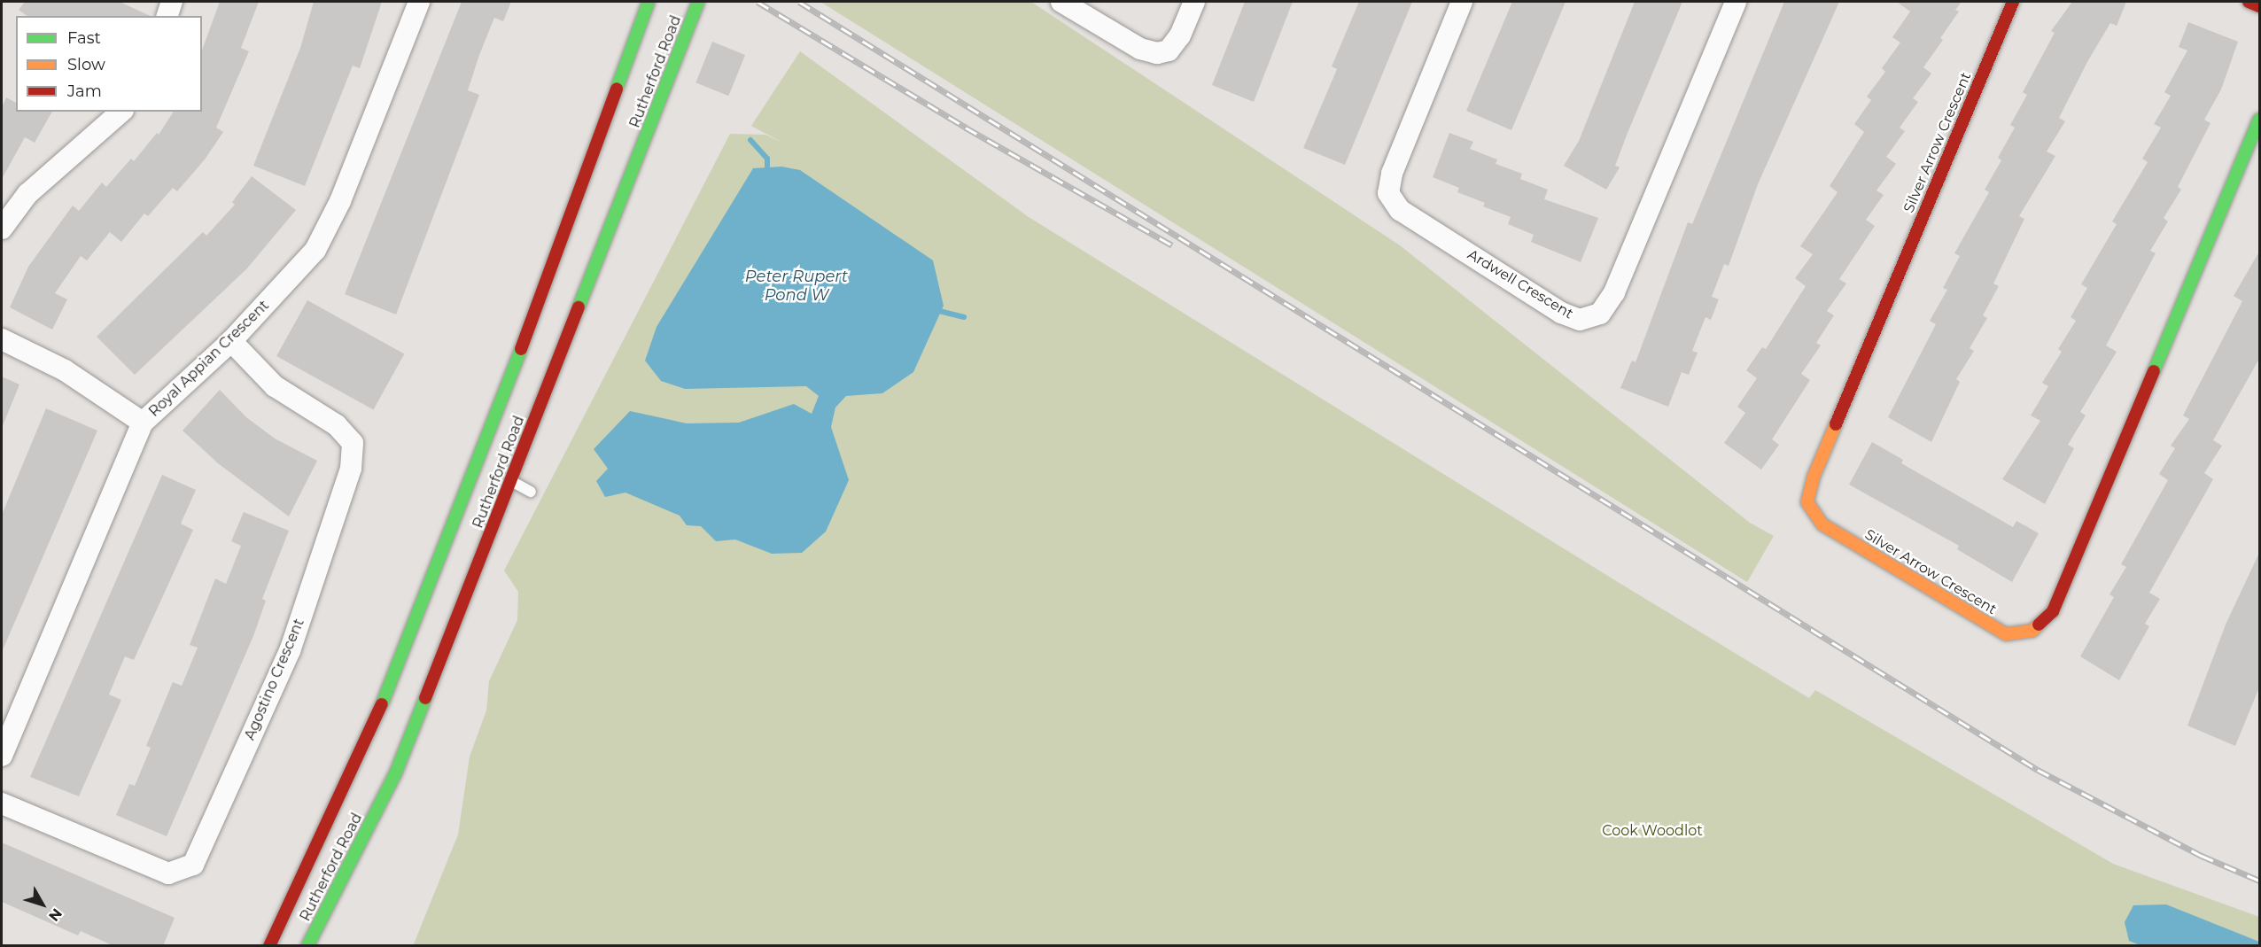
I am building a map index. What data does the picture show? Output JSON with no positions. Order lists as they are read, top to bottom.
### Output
{
  "streets": {
    "main road": ["Rutherford Road", "Silver Arrow Crescent"],
    "street": ["Ardwell Crescent", "Royal Appian Crescent", "Agostino Crescent"]
  },
  "crossings": [
    ["Royal Appian Crescent", "Agostino Crescent"]
  ],
  "water": ["Peter Rupert Pond W"],
  "parks": ["Cook Woodlot"],
  "legend": ["Fast", "Slow", "Jam"],
  "north": "bottom right"
}
